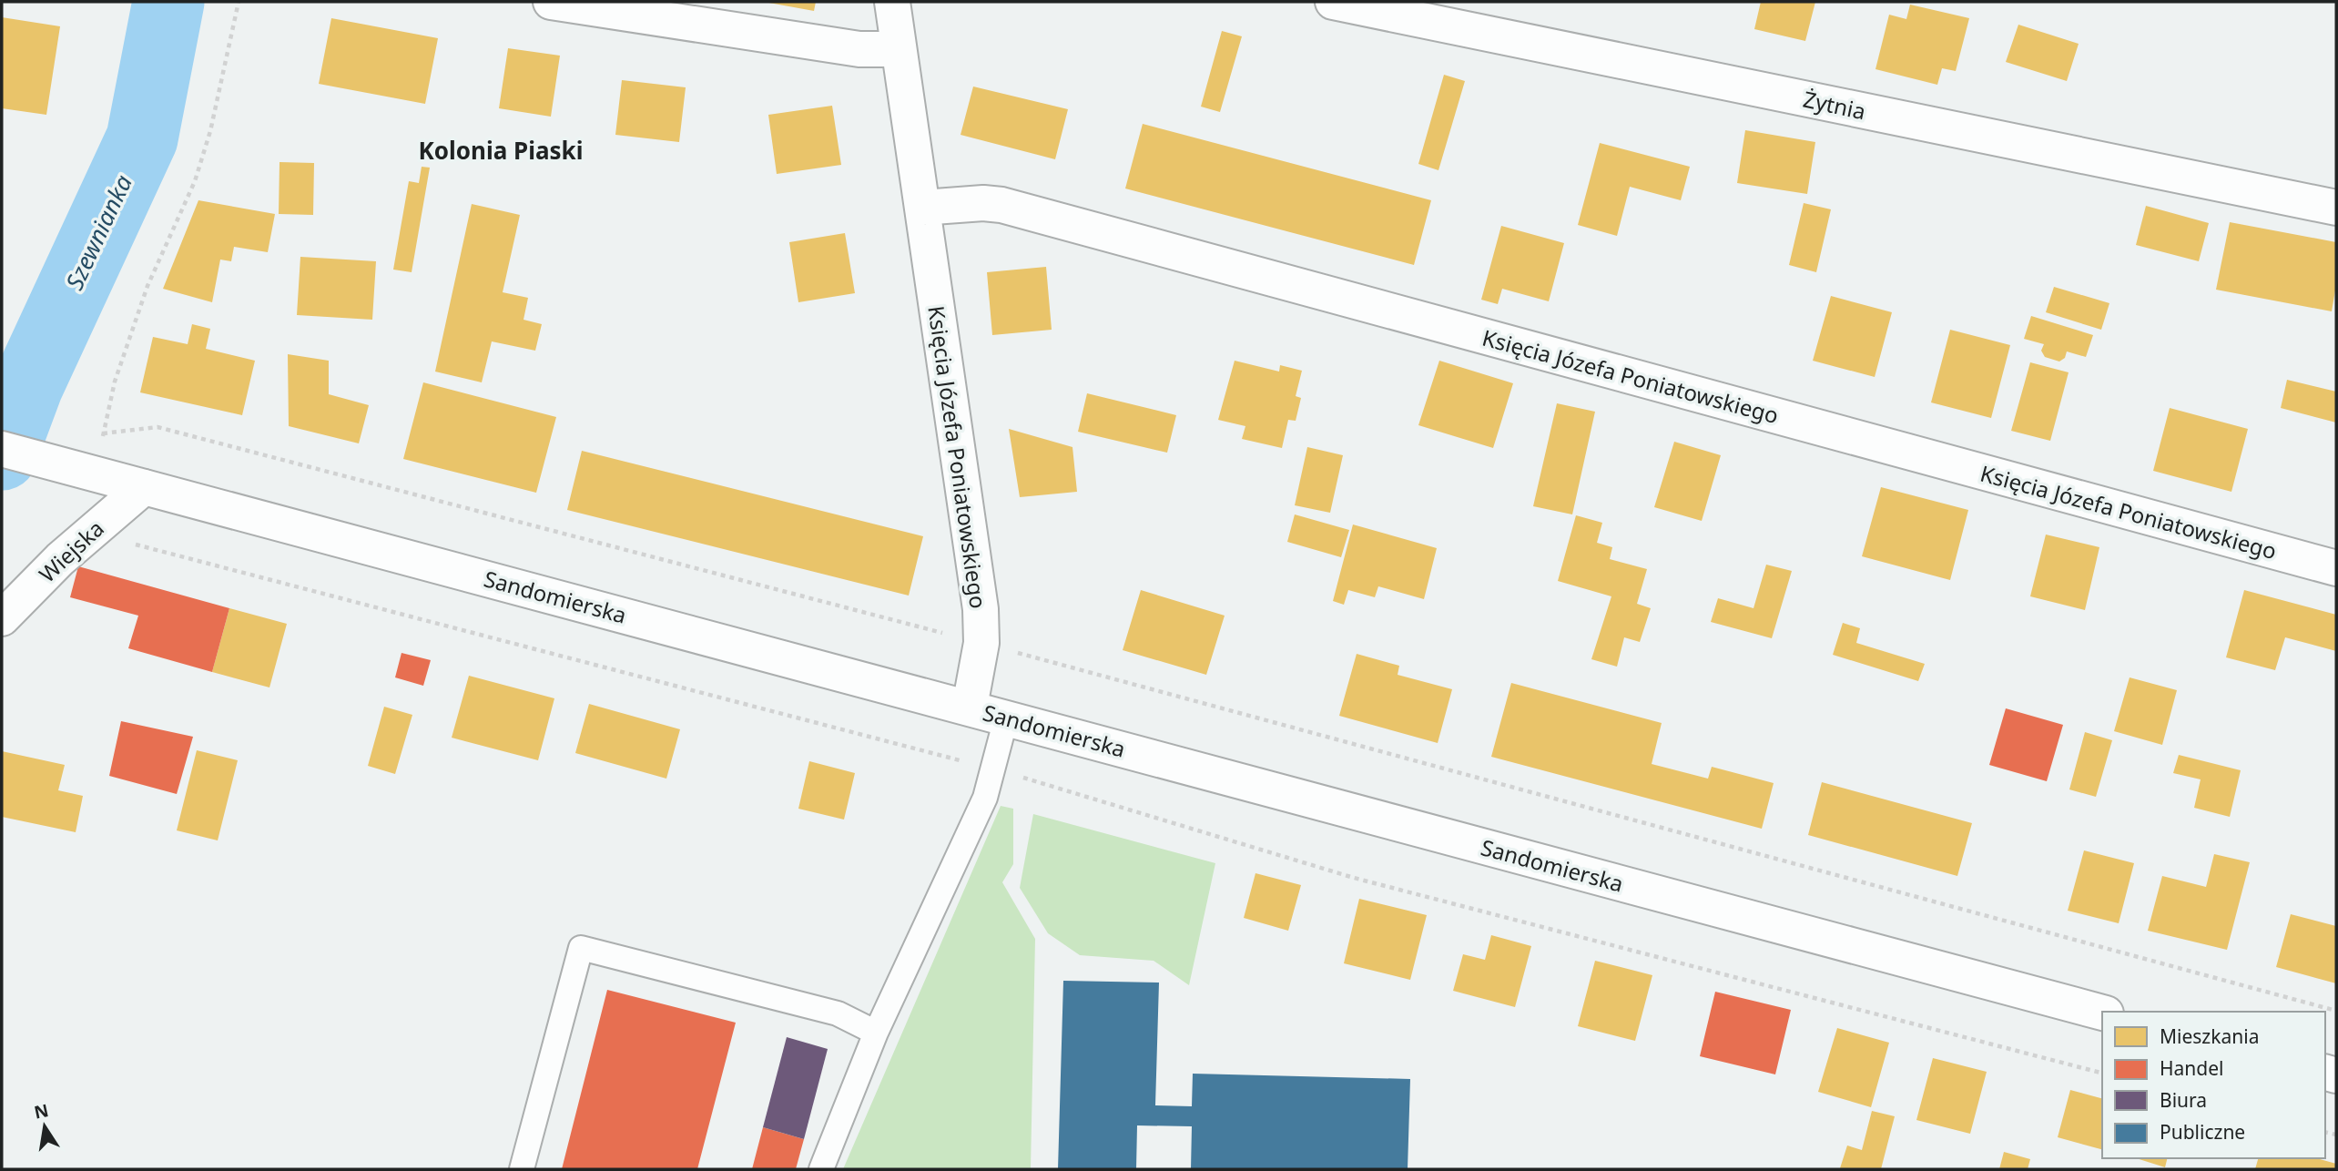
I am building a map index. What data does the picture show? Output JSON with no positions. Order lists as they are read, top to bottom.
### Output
{
  "streets": {
    "street": [
      "Żytnia",
      "Księcia Józefa Poniatowskiego",
      "Wiejska",
      "Sandomierska"
    ]
  },
  "crossings": [
    ["Księcia Józefa Poniatowskiego", "Sandomierska"],
    ["Wiejska", "Sandomierska"]
  ],
  "districts": ["Kolonia Piaski"],
  "water": ["Szewnianka"],
  "legend": [
    "Mieszkania",
    "Handel",
    "Biura",
    "Publiczne"
  ],
  "north": "top"
}
